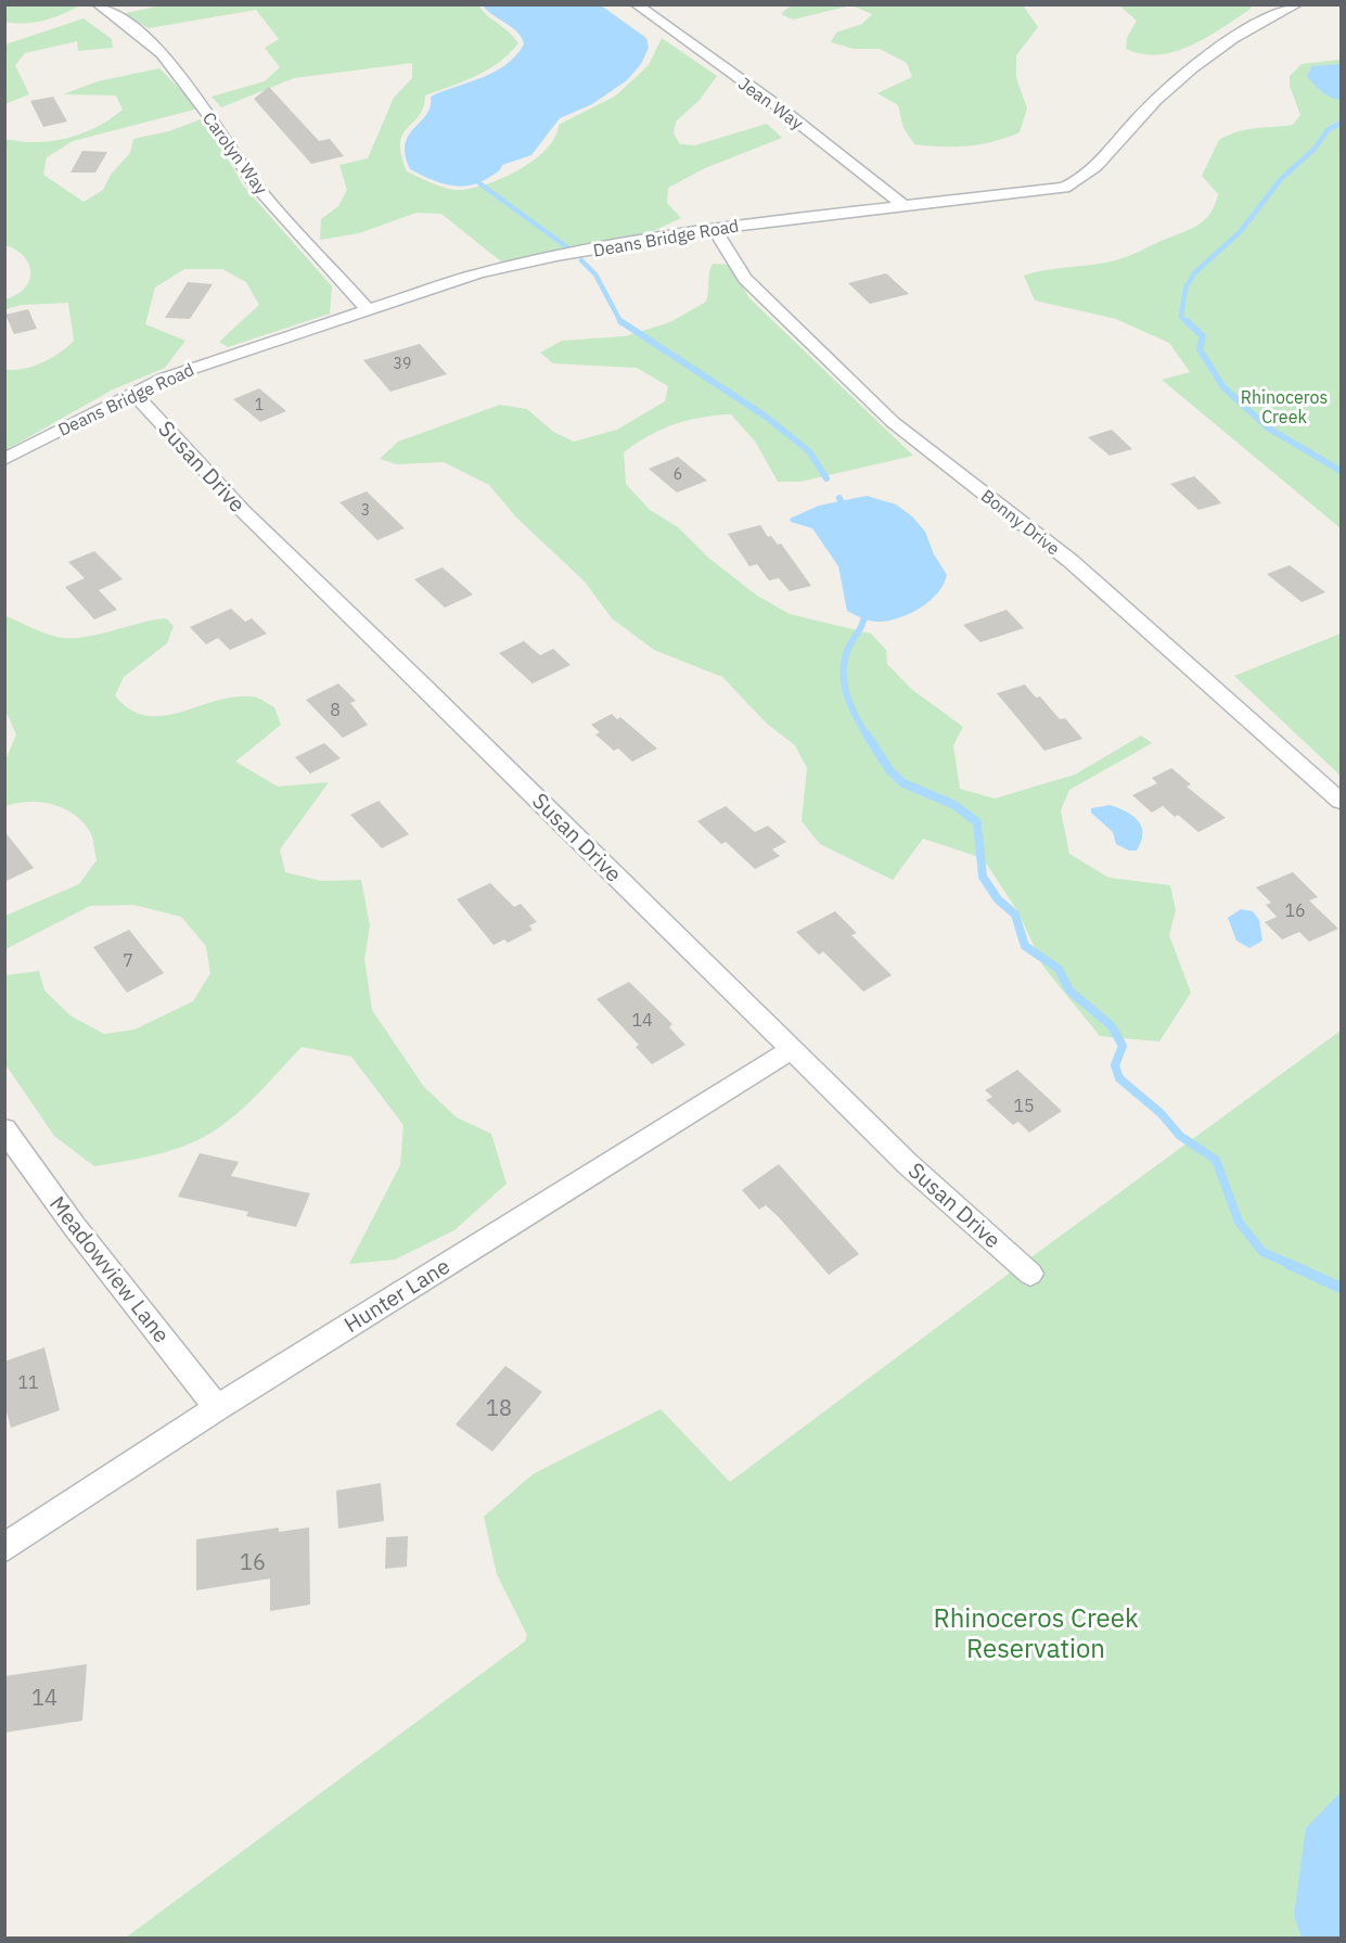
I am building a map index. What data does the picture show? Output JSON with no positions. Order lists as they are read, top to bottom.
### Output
{
  "streets": {
    "street": [
      "Jean Way",
      "Carolyn Way",
      "Deans Bridge Road",
      "Susan Drive",
      "Bonny Drive",
      "Meadowview Lane",
      "Hunter Lane"
    ]
  },
  "crossings": [
    ["Jean Way", "Deans Bridge Road"],
    ["Carolyn Way", "Deans Bridge Road"],
    ["Deans Bridge Road", "Susan Drive"],
    ["Deans Bridge Road", "Bonny Drive"],
    ["Susan Drive", "Hunter Lane"],
    ["Meadowview Lane", "Hunter Lane"]
  ],
  "parks": ["Rhinoceros Creek", "Rhinoceros Creek Reservation"],
  "house_numbers": [
    "39",
    "1",
    "6",
    "3",
    "8",
    "16",
    "7",
    "14",
    "15",
    "11",
    "18",
    "16",
    "14"
  ]
}
